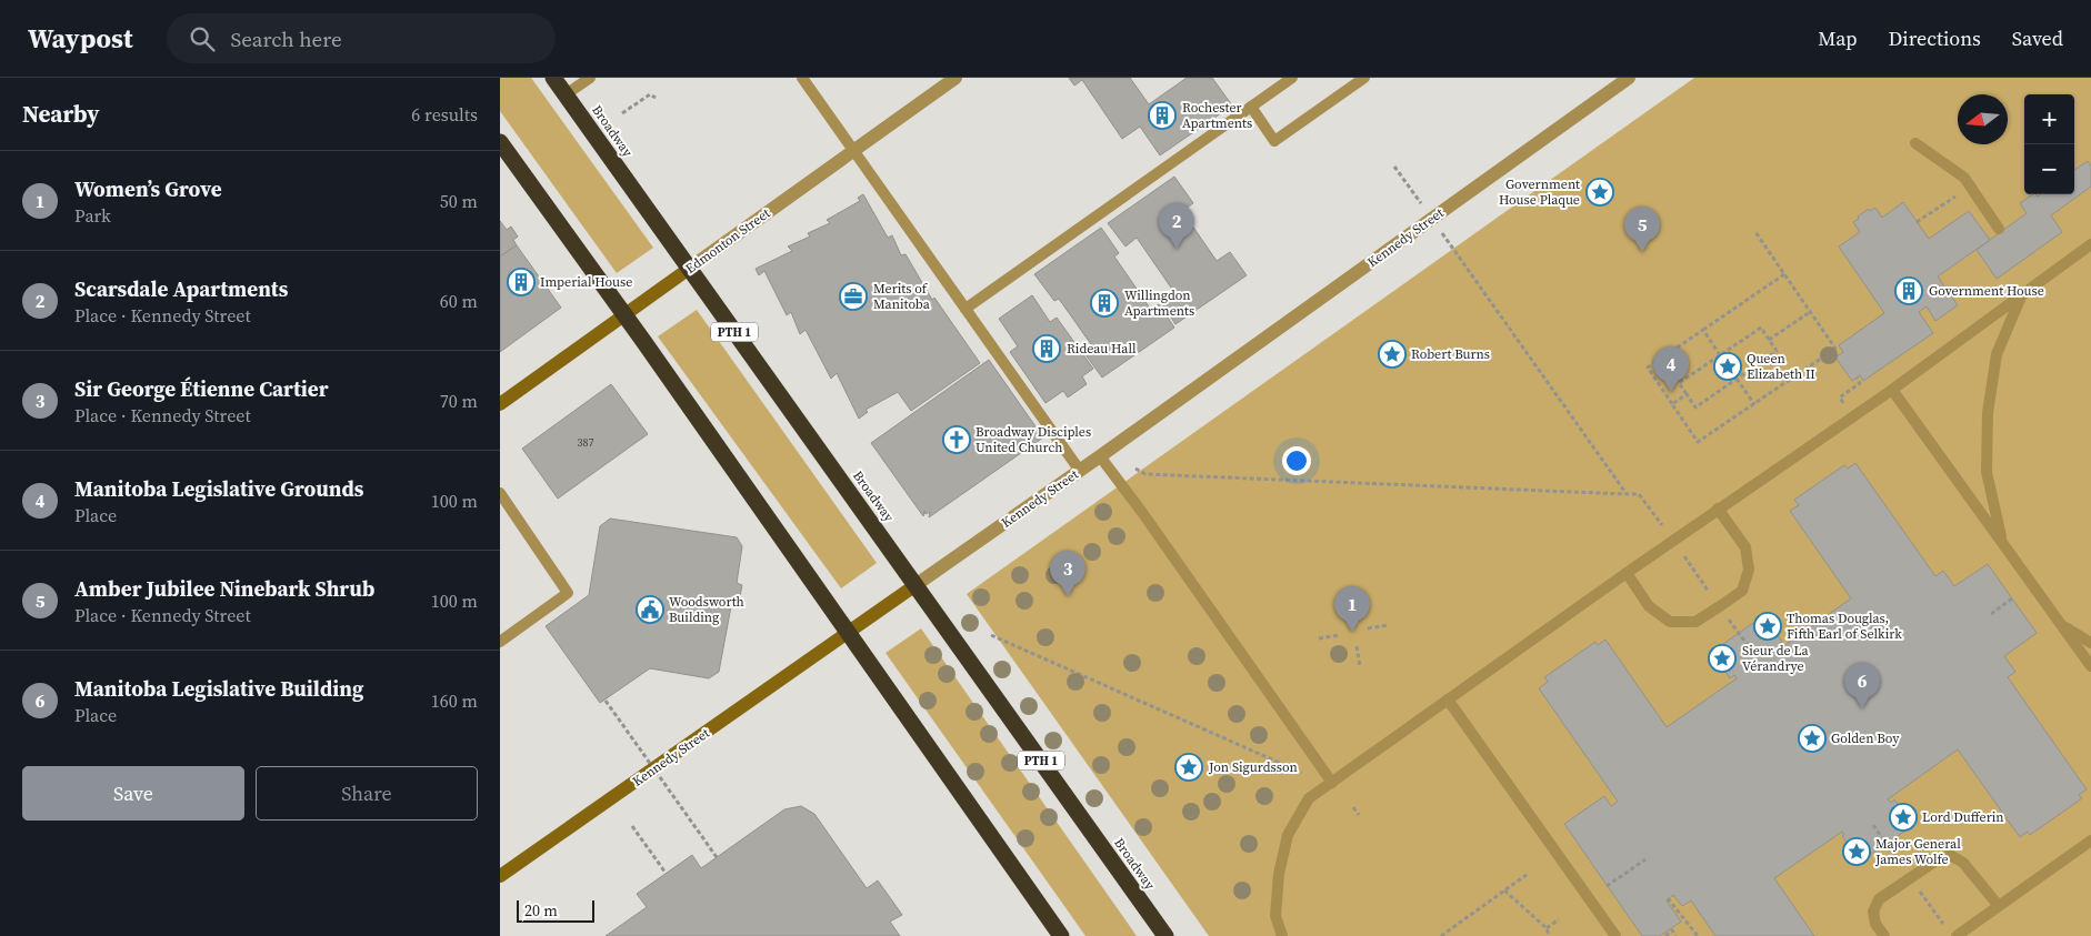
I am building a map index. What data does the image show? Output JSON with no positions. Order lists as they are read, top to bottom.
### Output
{
  "streets": {
    "highway": ["Broadway", "PTH 1"],
    "street": ["Kennedy Street", "Edmonton Street"]
  },
  "crossings": [
    ["Broadway", "Kennedy Street"],
    ["Broadway", "Edmonton Street"]
  ],
  "places": {
    "building": [
      "Rochester Apartments",
      "Imperial House",
      "Government House",
      "Willingdon Apartments",
      "Rideau Hall"
    ],
    "place": [
      "Government House Plaque",
      "Robert Burns",
      "Queen Elizabeth II",
      "Thomas Douglas, Fifth Earl of Selkirk",
      "Sieur de La Vérandrye",
      "Golden Boy",
      "Jon Sigurdsson",
      "Lord Dufferin",
      "Major General James Wolfe"
    ],
    "office": ["Merits of Manitoba"],
    "church": ["Broadway Disciples United Church"],
    "public building": ["Woodsworth Building"]
  },
  "house_numbers": ["387"],
  "scale_bar": "20 m",
  "north": "left",
  "page": {
    "header": "Waypost",
    "search": "Search here",
    "nav": ["Map", "Directions", "Saved"],
    "heading": ["Nearby", "6 results"],
    "map_buttons": ["+", "−"],
    "list": [
      {
        "mark": "1",
        "name": "Women’s Grove",
        "note": "Park",
        "value": "50 m"
      },
      {
        "mark": "2",
        "name": "Scarsdale Apartments",
        "note": "Place · Kennedy Street",
        "value": "60 m"
      },
      {
        "mark": "3",
        "name": "Sir George Étienne Cartier",
        "note": "Place · Kennedy Street",
        "value": "70 m"
      },
      {
        "mark": "4",
        "name": "Manitoba Legislative Grounds",
        "note": "Place",
        "value": "100 m"
      },
      {
        "mark": "5",
        "name": "Amber Jubilee Ninebark Shrub",
        "note": "Place · Kennedy Street",
        "value": "100 m"
      },
      {
        "mark": "6",
        "name": "Manitoba Legislative Building",
        "note": "Place",
        "value": "160 m"
      }
    ],
    "pins": [
      "2",
      "5",
      "4",
      "3",
      "1",
      "6"
    ],
    "buttons": ["Save", "Share"],
    "scale": "20 m"
  }
}
